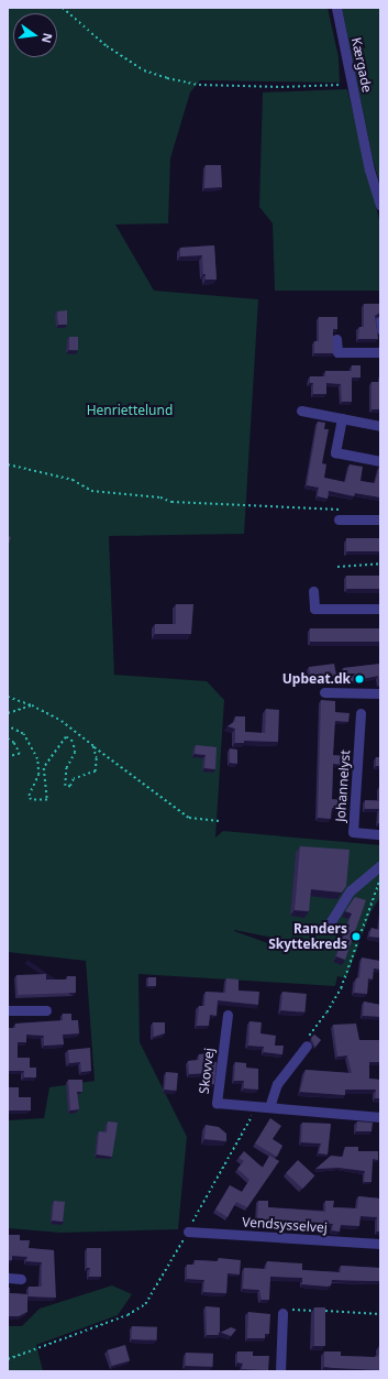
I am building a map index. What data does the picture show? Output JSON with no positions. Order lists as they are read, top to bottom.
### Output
{
  "streets": {
    "street": [
      "Kærgade",
      "Johannelyst",
      "Skovvej",
      "Vendsysselvej"
    ]
  },
  "parks": ["Henriettelund"],
  "places": ["Upbeat.dk", "Randers Skyttekreds"],
  "north": "right"
}
